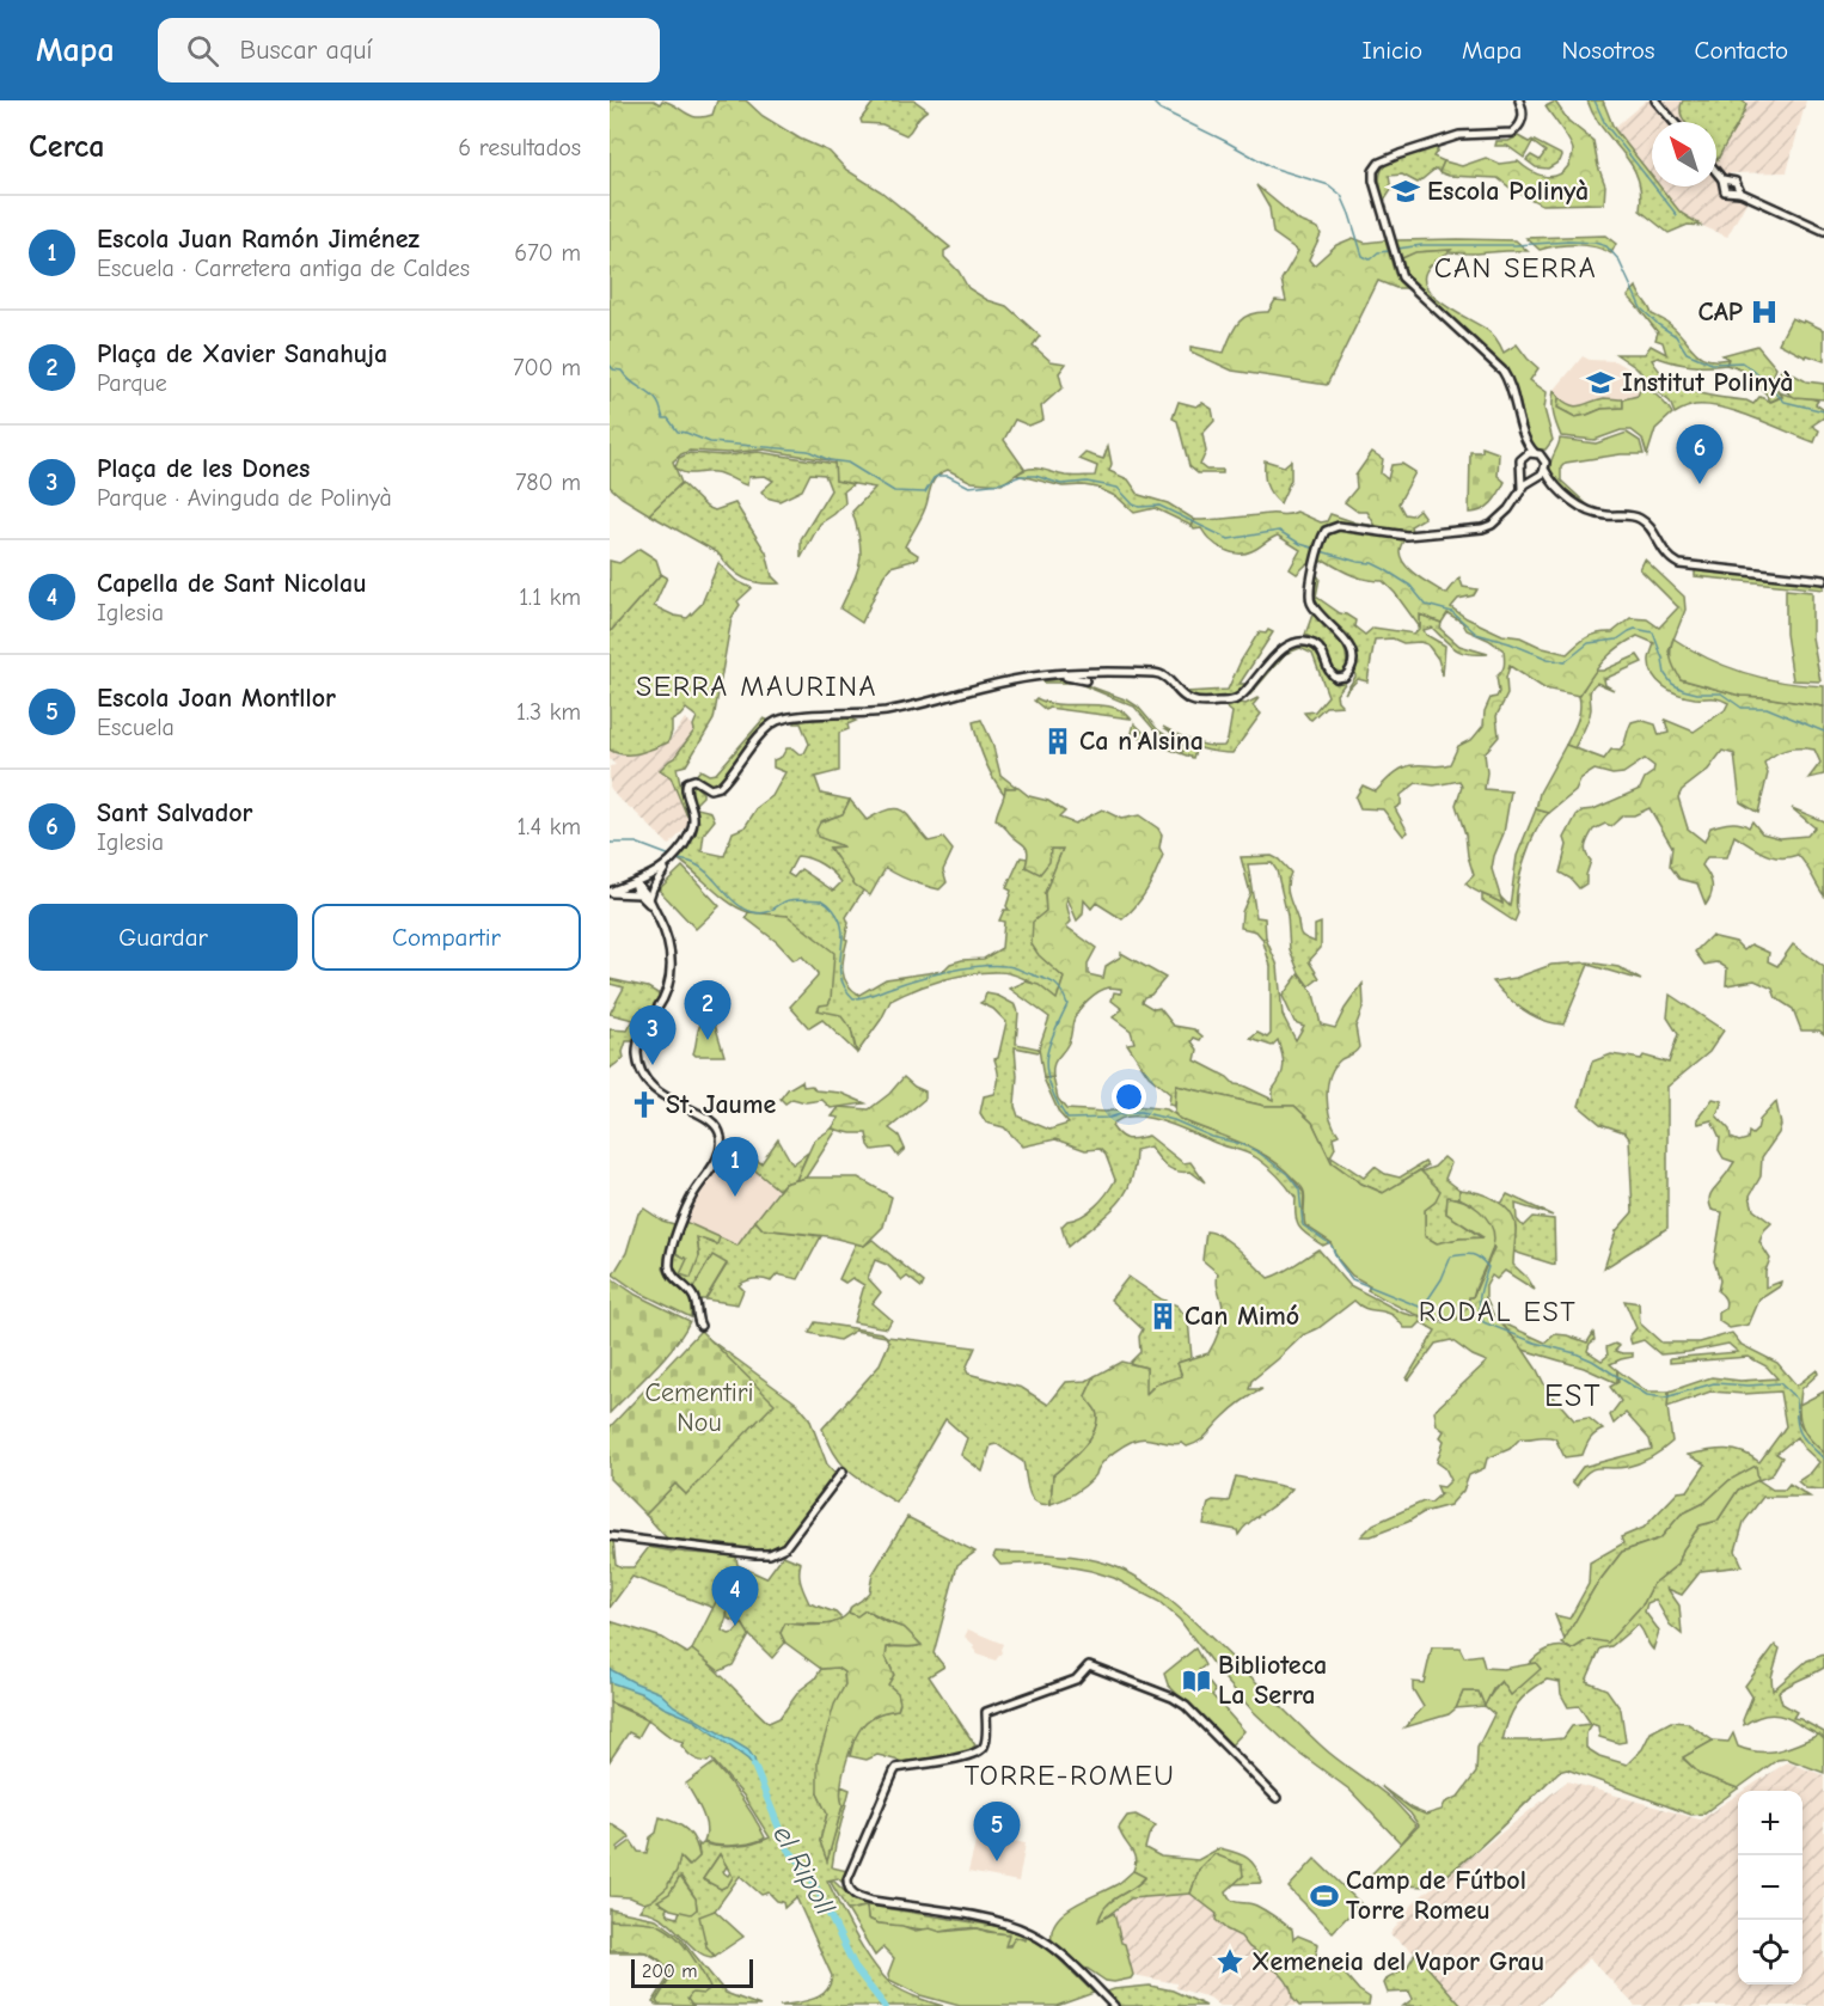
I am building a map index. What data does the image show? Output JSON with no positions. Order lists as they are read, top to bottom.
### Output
{
  "districts": [
    "CAN SERRA",
    "SERRA MAURINA",
    "RODAL EST",
    "EST",
    "TORRE-ROMEU"
  ],
  "water": ["el Ripoll"],
  "parks": ["Cementiri Nou"],
  "places": {
    "school or university": ["Escola Polinyà", "Institut Polinyà"],
    "hospital": ["CAP"],
    "building": ["Ca n'Alsina", "Can Mimó"],
    "church": ["St. Jaume"],
    "library": ["Biblioteca La Serra"],
    "sports": ["Camp de Fútbol Torre Romeu"],
    "place": ["Xemeneia del Vapor Grau"]
  },
  "scale_bar": "200 m",
  "north": "top left",
  "page": {
    "header": "Mapa",
    "search": "Buscar aquí",
    "nav": [
      "Inicio",
      "Mapa",
      "Nosotros",
      "Contacto"
    ],
    "heading": ["Cerca", "6 resultados"],
    "list": [
      {
        "mark": "1",
        "name": "Escola Juan Ramón Jiménez",
        "note": "Escuela · Carretera antiga de Caldes",
        "value": "670 m"
      },
      {
        "mark": "2",
        "name": "Plaça de Xavier Sanahuja",
        "note": "Parque",
        "value": "700 m"
      },
      {
        "mark": "3",
        "name": "Plaça de les Dones",
        "note": "Parque · Avinguda de Polinyà",
        "value": "780 m"
      },
      {
        "mark": "4",
        "name": "Capella de Sant Nicolau",
        "note": "Iglesia",
        "value": "1.1 km"
      },
      {
        "mark": "5",
        "name": "Escola Joan Montllor",
        "note": "Escuela",
        "value": "1.3 km"
      },
      {
        "mark": "6",
        "name": "Sant Salvador",
        "note": "Iglesia",
        "value": "1.4 km"
      }
    ],
    "pins": [
      "6",
      "2",
      "3",
      "1",
      "4",
      "5"
    ],
    "buttons": ["Guardar", "Compartir"],
    "map_buttons": ["+", "−"],
    "scale": "200 m"
  }
}
